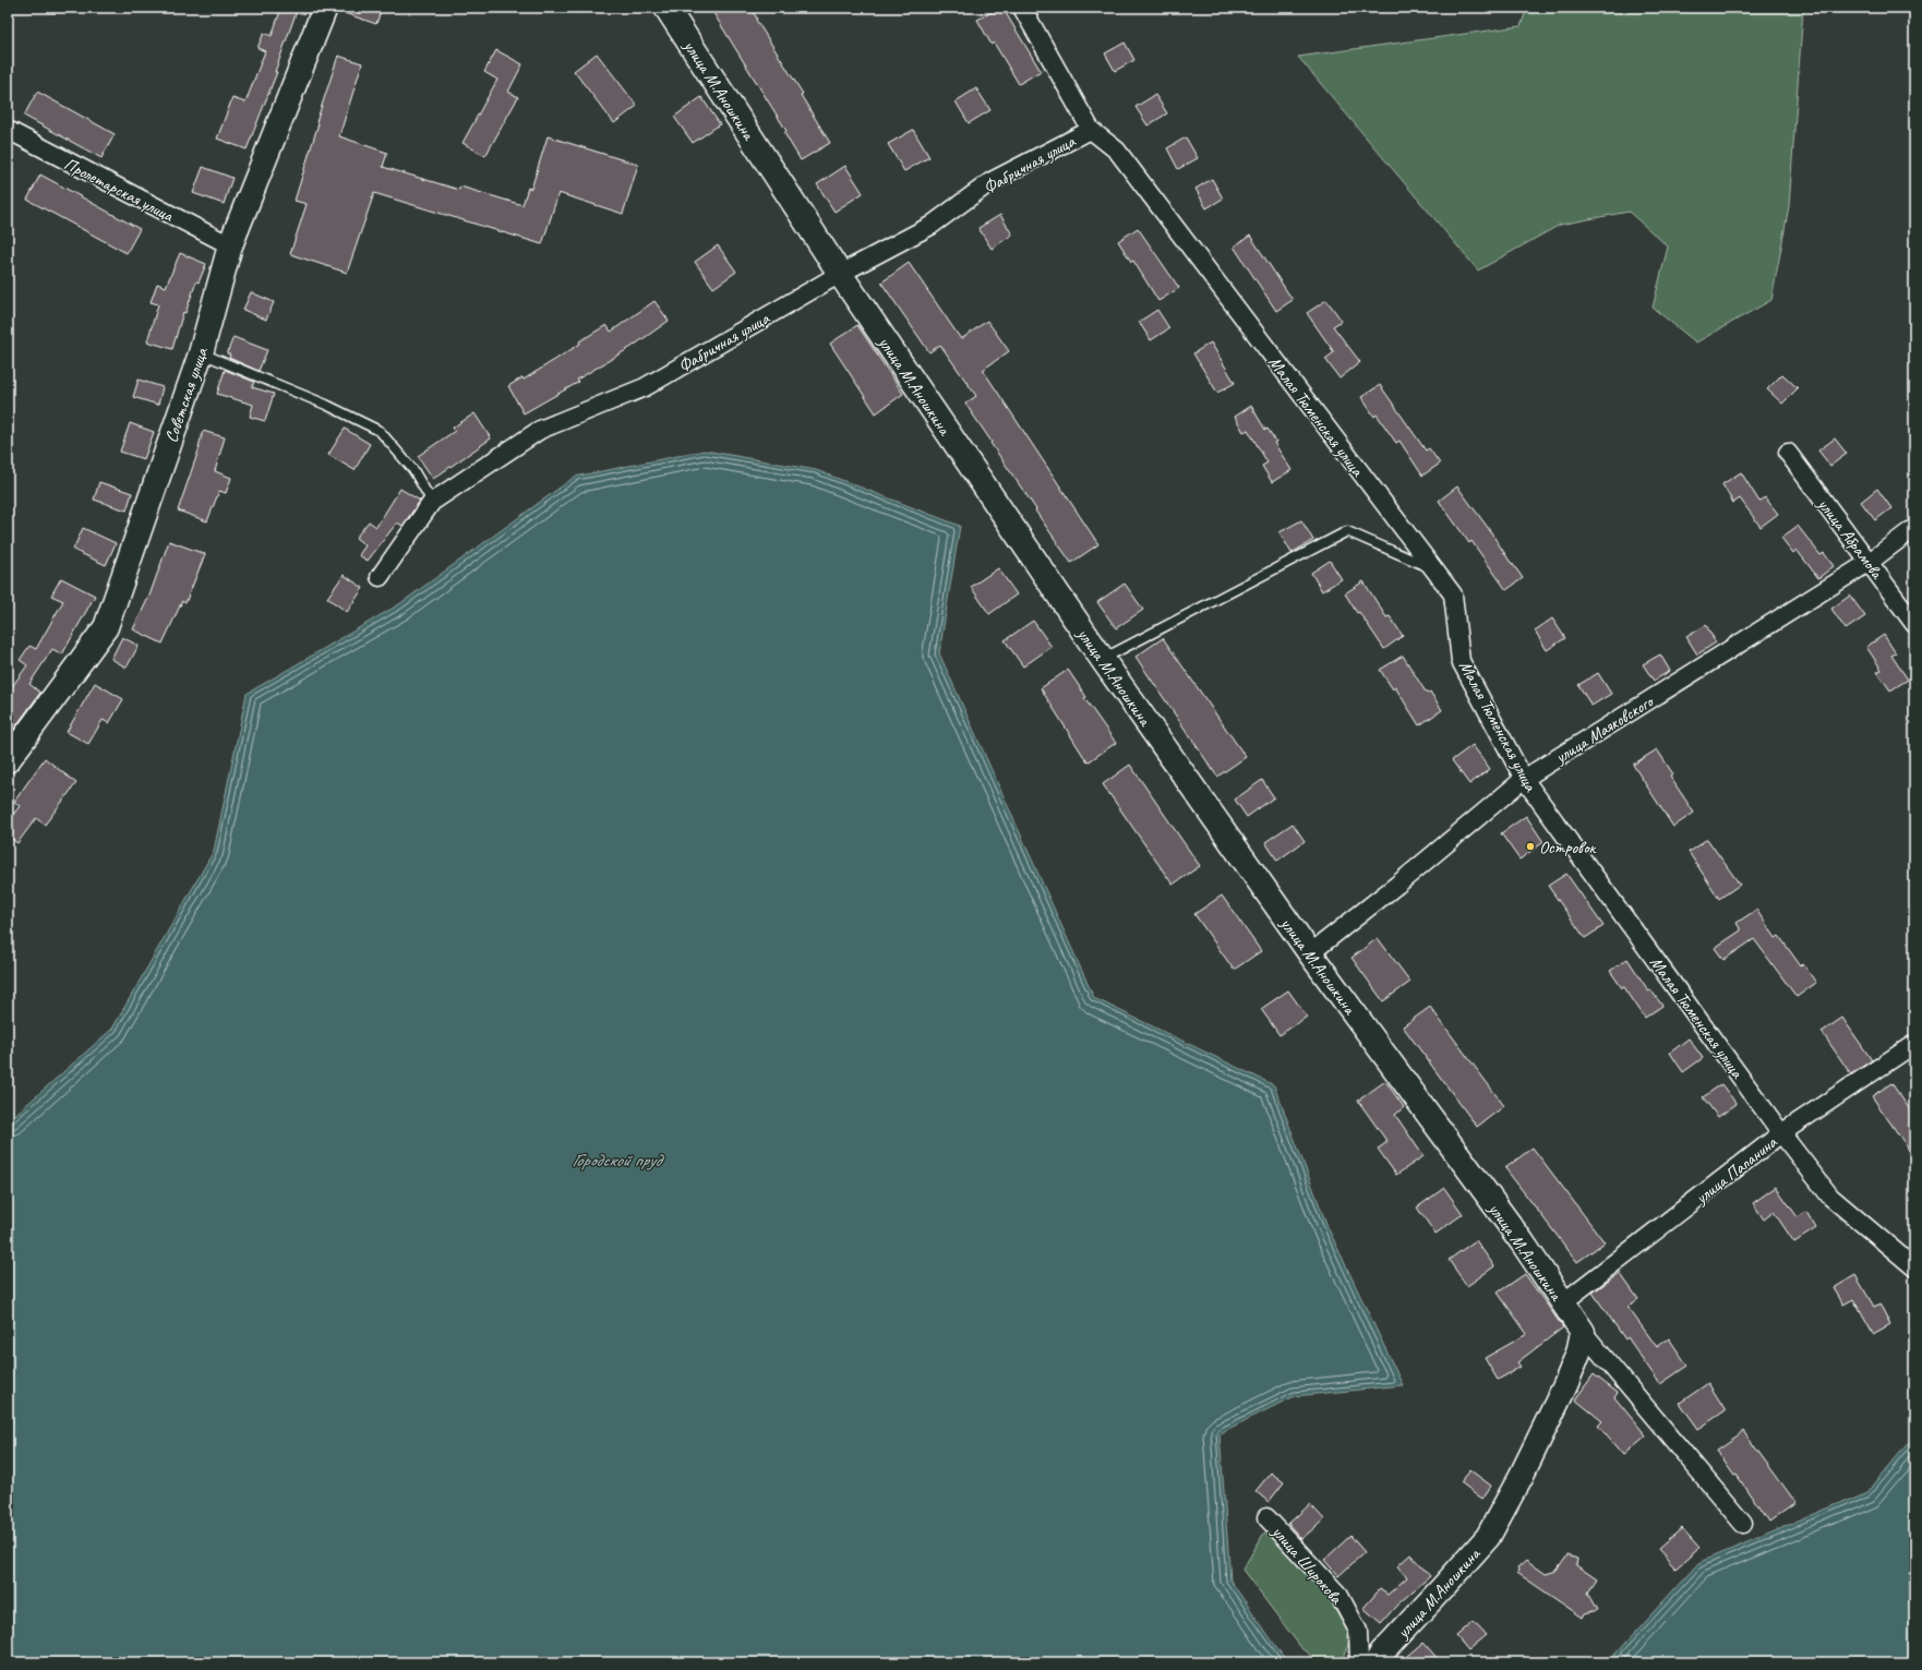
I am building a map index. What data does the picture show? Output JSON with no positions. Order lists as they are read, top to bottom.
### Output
{
  "streets": {
    "street": [
      "улица М.Аношкина",
      "Фабричная улица",
      "Пролетарская улица",
      "Советская улица",
      "Малая Тюменская улица",
      "улица Абрамова",
      "улица Маяковского",
      "улица Папанина",
      "улица Широкова"
    ]
  },
  "crossings": [
    ["улица М.Аношкина", "Фабричная улица"],
    ["улица М.Аношкина", "улица Маяковского"],
    ["улица М.Аношкина", "улица Папанина"],
    ["Фабричная улица", "Малая Тюменская улица"],
    ["Пролетарская улица", "Советская улица"],
    ["Малая Тюменская улица", "улица Маяковского"],
    ["Малая Тюменская улица", "улица Папанина"],
    ["улица Абрамова", "улица Маяковского"]
  ],
  "water": ["Городской пруд"],
  "places": ["Островок"]
}
